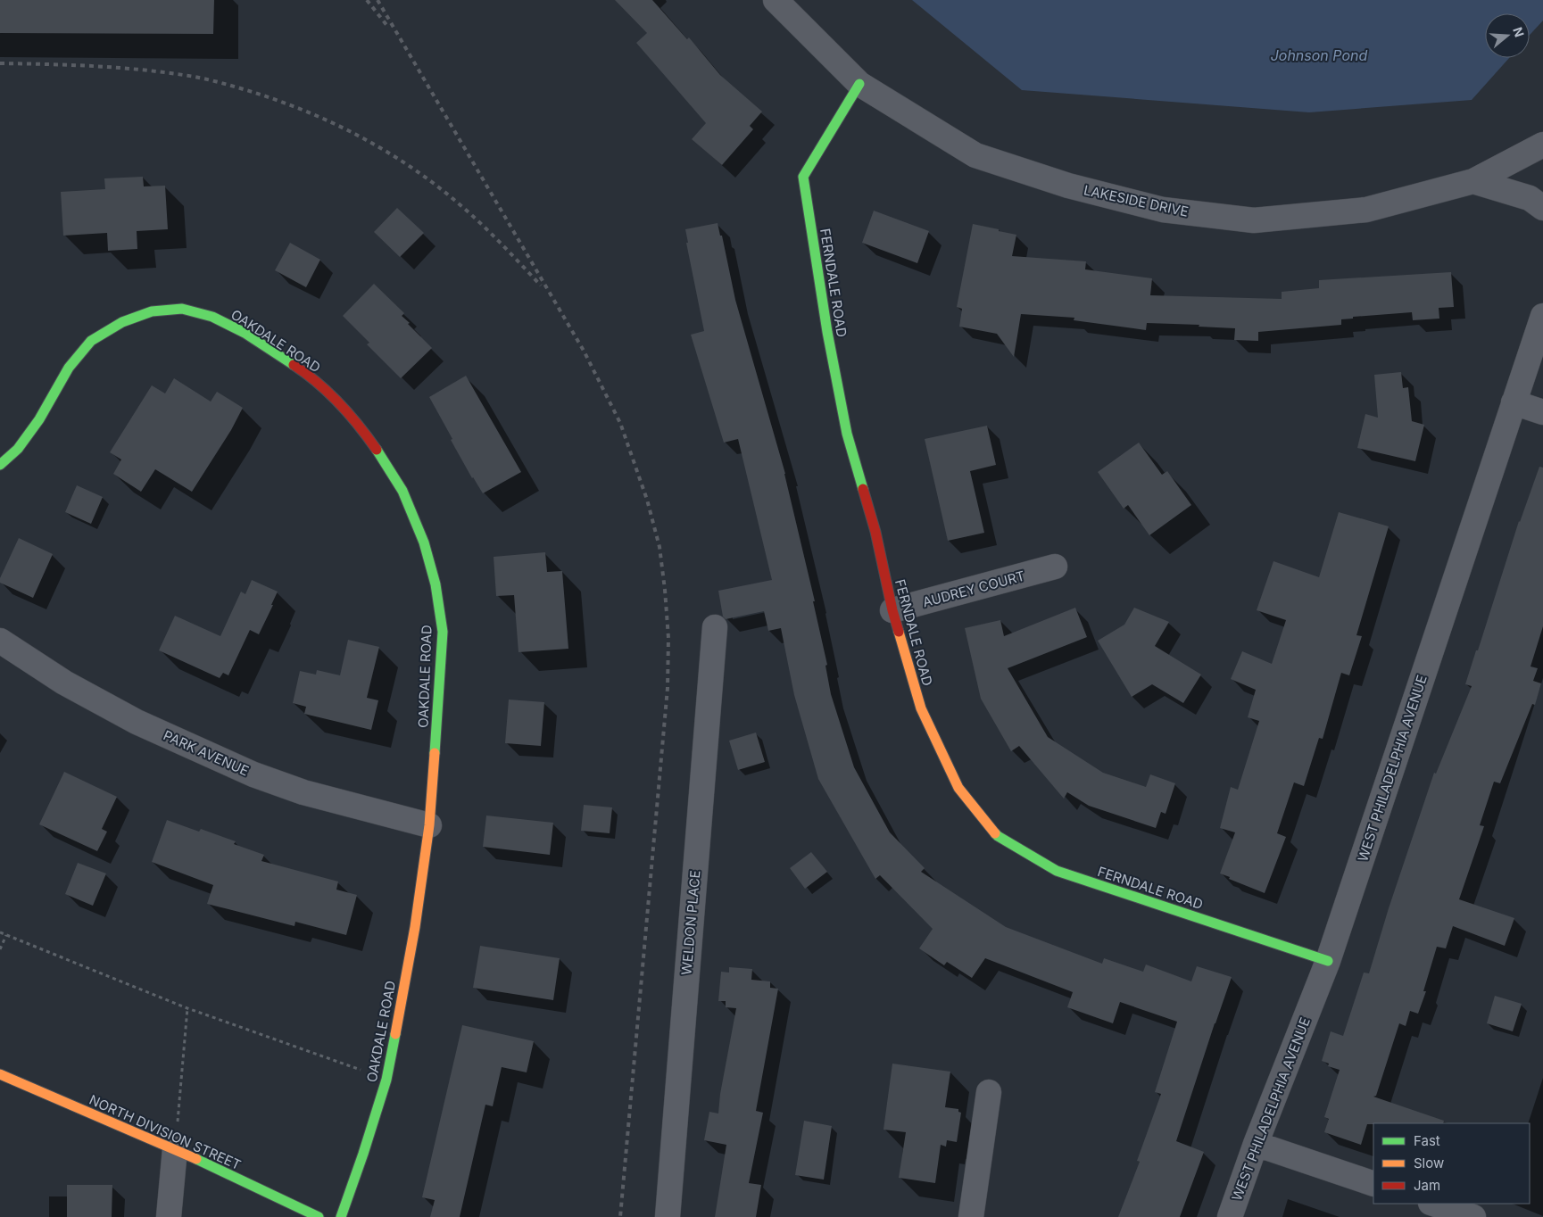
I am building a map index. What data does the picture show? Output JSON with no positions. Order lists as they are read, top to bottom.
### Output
{
  "streets": {
    "street": [
      "LAKESIDE DRIVE",
      "FERNDALE ROAD",
      "OAKDALE ROAD",
      "AUDREY COURT",
      "PARK AVENUE",
      "WEST PHILADELPHIA AVENUE",
      "WELDON PLACE",
      "NORTH DIVISION STREET"
    ]
  },
  "crossings": [
    ["LAKESIDE DRIVE", "FERNDALE ROAD"],
    ["FERNDALE ROAD", "AUDREY COURT"],
    ["FERNDALE ROAD", "WEST PHILADELPHIA AVENUE"],
    ["OAKDALE ROAD", "PARK AVENUE"]
  ],
  "water": ["Johnson Pond"],
  "legend": ["Fast", "Slow", "Jam"],
  "north": "right"
}
